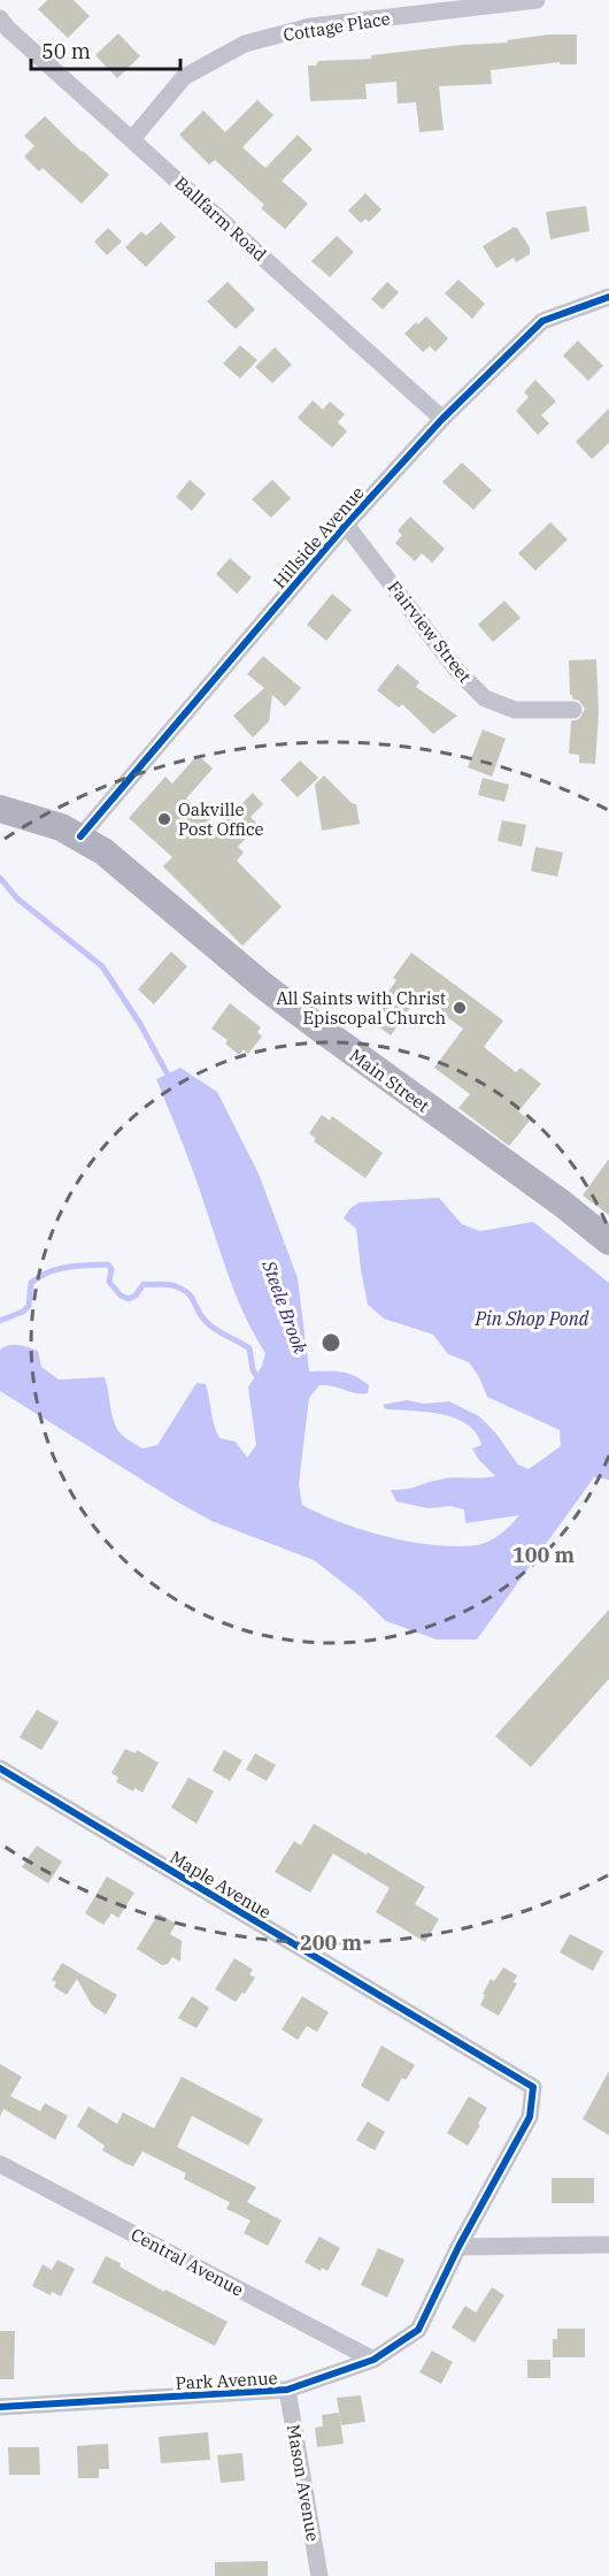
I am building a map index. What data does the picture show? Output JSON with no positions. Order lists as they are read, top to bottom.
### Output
{
  "streets": {
    "main road": ["Main Street"],
    "street": [
      "Cottage Place",
      "Ballfarm Road",
      "Hillside Avenue",
      "Fairview Street",
      "Maple Avenue",
      "Central Avenue",
      "Park Avenue",
      "Mason Avenue"
    ]
  },
  "crossings": [
    ["Cottage Place", "Ballfarm Road"],
    ["Ballfarm Road", "Hillside Avenue"],
    ["Hillside Avenue", "Fairview Street"],
    ["Hillside Avenue", "Main Street"],
    ["Maple Avenue", "Park Avenue"],
    ["Central Avenue", "Park Avenue"],
    ["Park Avenue", "Mason Avenue"]
  ],
  "water": ["Steele Brook", "Pin Shop Pond"],
  "places": ["Oakville Post Office", "All Saints with Christ Episcopal Church"],
  "scale_bar": "50 m",
  "rings": ["100 m", "200 m"]
}
